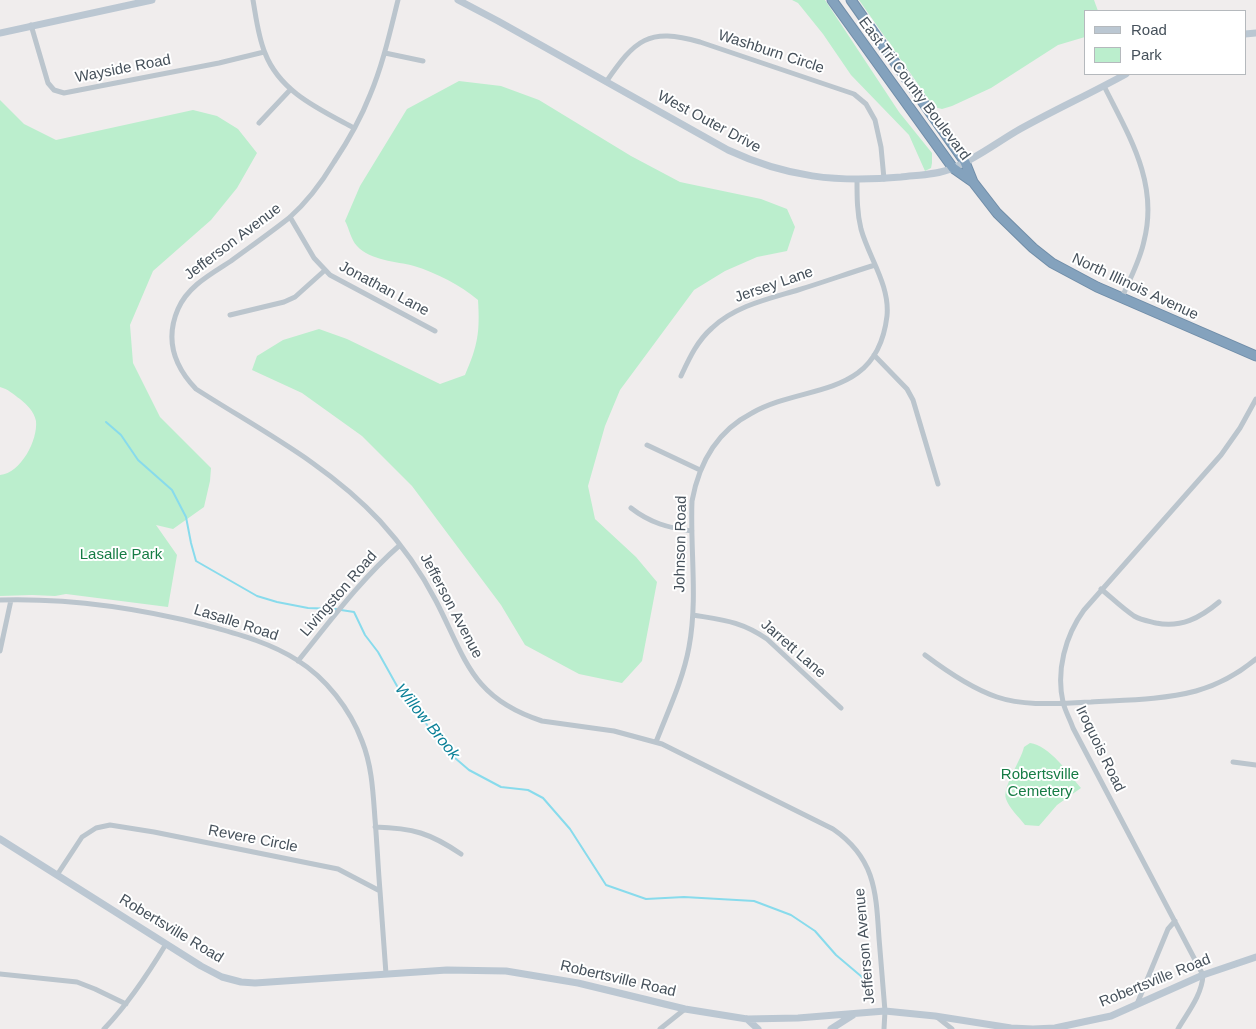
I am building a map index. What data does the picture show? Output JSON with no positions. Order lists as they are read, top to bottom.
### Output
{
  "streets": {
    "highway": ["East Tri County Boulevard", "North Illinois Avenue"],
    "street": [
      "Washburn Circle",
      "Wayside Road",
      "West Outer Drive",
      "Jefferson Avenue",
      "Jersey Lane",
      "Jonathan Lane",
      "Johnson Road",
      "Livingston Road",
      "Lasalle Road",
      "Jarrett Lane",
      "Iroquois Road",
      "Revere Circle",
      "Robertsville Road"
    ]
  },
  "crossings": [
    ["Washburn Circle", "West Outer Drive"],
    ["East Tri County Boulevard", "West Outer Drive"],
    ["East Tri County Boulevard", "North Illinois Avenue"],
    ["West Outer Drive", "Johnson Road"],
    ["Jefferson Avenue", "Jonathan Lane"],
    ["Jefferson Avenue", "Johnson Road"],
    ["Jefferson Avenue", "Livingston Road"],
    ["Jefferson Avenue", "Robertsville Road"],
    ["Jersey Lane", "Johnson Road"],
    ["Johnson Road", "Jarrett Lane"],
    ["Livingston Road", "Lasalle Road"],
    ["Lasalle Road", "Revere Circle"],
    ["Iroquois Road", "Robertsville Road"],
    ["Revere Circle", "Robertsville Road"]
  ],
  "water": ["Willow Brook"],
  "parks": ["Lasalle Park", "Robertsville Cemetery"],
  "legend": ["Road", "Park"]
}
